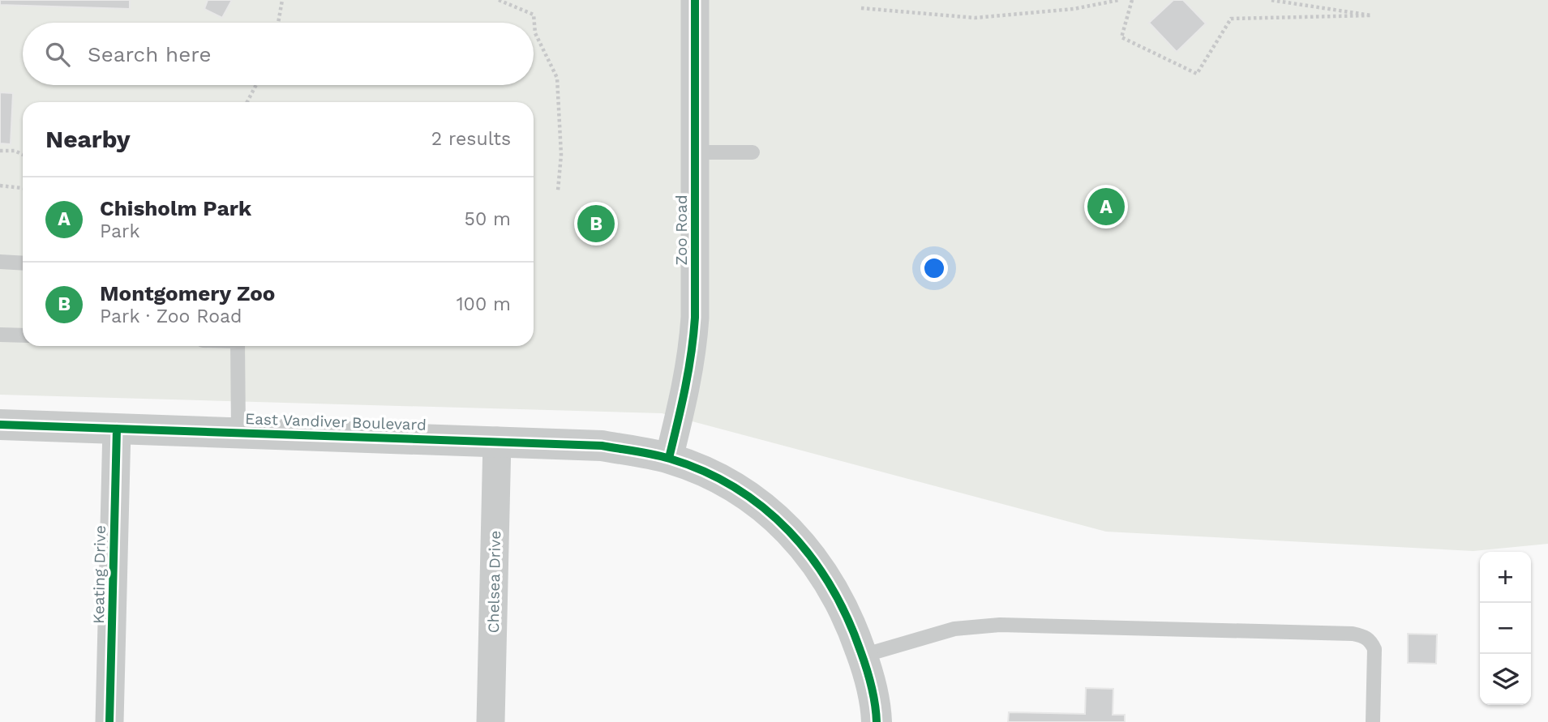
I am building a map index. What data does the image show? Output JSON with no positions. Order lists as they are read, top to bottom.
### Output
{
  "streets": {
    "street": [
      "Zoo Road",
      "East Vandiver Boulevard",
      "Keating Drive",
      "Chelsea Drive"
    ]
  },
  "crossings": [
    ["Zoo Road", "East Vandiver Boulevard"],
    ["East Vandiver Boulevard", "Keating Drive"],
    ["East Vandiver Boulevard", "Chelsea Drive"]
  ],
  "page": {
    "search": "Search here",
    "heading": ["Nearby", "2 results"],
    "list": [
      {
        "mark": "A",
        "name": "Chisholm Park",
        "note": "Park",
        "value": "50 m"
      },
      {
        "mark": "B",
        "name": "Montgomery Zoo",
        "note": "Park · Zoo Road",
        "value": "100 m"
      }
    ],
    "pins": ["A", "B"],
    "map_buttons": ["+", "−"]
  }
}
